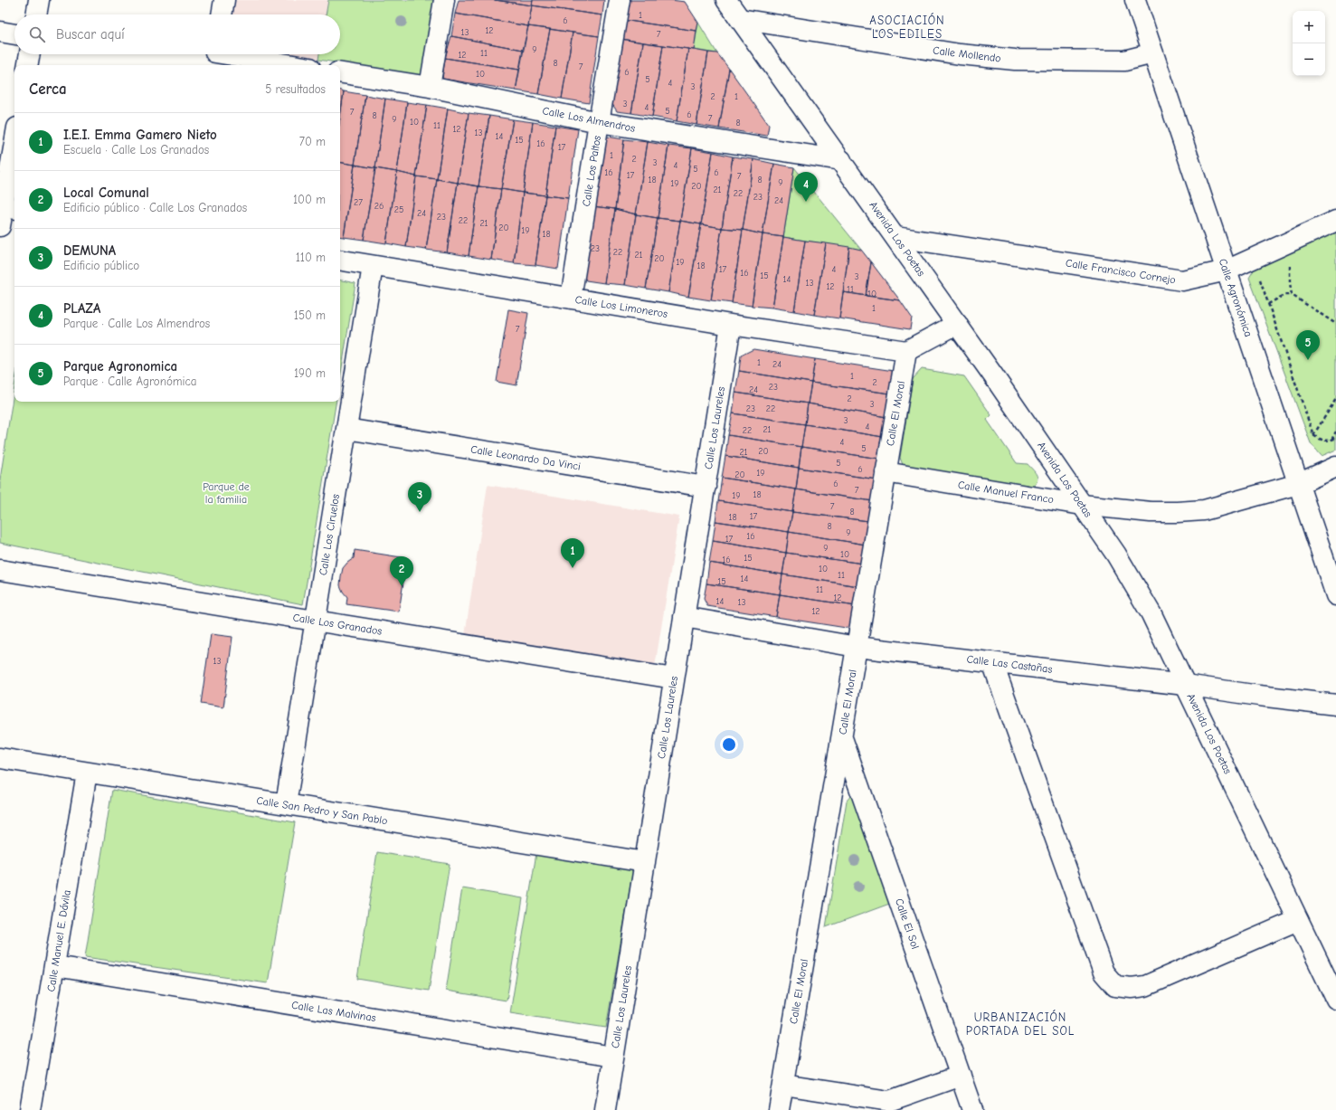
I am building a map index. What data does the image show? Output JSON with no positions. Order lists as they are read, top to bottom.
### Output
{
  "streets": {
    "street": [
      "Calle Mollendo",
      "Calle Los Almendros",
      "Calle Los Paltos",
      "Avenida Los Poetas",
      "Calle Francisco Cornejo",
      "Calle Agronómica",
      "Calle Los Limoneros",
      "Calle El Moral",
      "Calle Los Laureles",
      "Calle Leonardo Da Vinci",
      "Calle Manuel Franco",
      "Calle Los Ciruelos",
      "Calle Los Granados",
      "Calle Las Castañas",
      "Calle San Pedro y San Pablo",
      "Calle El Sol",
      "Calle Manuel E. Dávila",
      "Calle Las Malvinas"
    ]
  },
  "crossings": [
    ["Calle Mollendo", "Avenida Los Poetas"],
    ["Calle Mollendo", "Calle Agronómica"],
    ["Calle Los Almendros", "Calle Los Paltos"],
    ["Calle Los Almendros", "Avenida Los Poetas"],
    ["Calle Los Paltos", "Calle Los Limoneros"],
    ["Avenida Los Poetas", "Calle Francisco Cornejo"],
    ["Avenida Los Poetas", "Calle Manuel Franco"],
    ["Avenida Los Poetas", "Calle Las Castañas"],
    ["Calle Francisco Cornejo", "Calle Agronómica"],
    ["Calle Agronómica", "Calle Manuel Franco"],
    ["Calle Los Limoneros", "Calle El Moral"],
    ["Calle Los Limoneros", "Calle Los Laureles"],
    ["Calle Los Limoneros", "Calle Los Ciruelos"],
    ["Calle El Moral", "Calle Manuel Franco"],
    ["Calle El Moral", "Calle Las Castañas"],
    ["Calle El Moral", "Calle El Sol"],
    ["Calle Los Laureles", "Calle Leonardo Da Vinci"],
    ["Calle Los Laureles", "Calle Los Granados"],
    ["Calle Los Laureles", "Calle Las Castañas"],
    ["Calle Los Laureles", "Calle San Pedro y San Pablo"],
    ["Calle Los Laureles", "Calle Las Malvinas"],
    ["Calle Leonardo Da Vinci", "Calle Los Ciruelos"],
    ["Calle Los Ciruelos", "Calle Los Granados"],
    ["Calle Los Ciruelos", "Calle San Pedro y San Pablo"],
    ["Calle San Pedro y San Pablo", "Calle Manuel E. Dávila"],
    ["Calle Manuel E. Dávila", "Calle Las Malvinas"]
  ],
  "districts": ["ASOCIACIÓN LOS EDILES", "URBANIZACIÓN PORTADA DEL SOL"],
  "parks": ["Parque de la familia"],
  "house_numbers": [
    "1",
    "6",
    "12",
    "13",
    "7",
    "9",
    "11",
    "12",
    "8",
    "7",
    "6",
    "10",
    "5",
    "4",
    "3",
    "2",
    "1",
    "3",
    "4",
    "5",
    "7",
    "6",
    "8",
    "7",
    "9",
    "10",
    "8",
    "11",
    "12",
    "13",
    "14",
    "15",
    "16",
    "17",
    "1",
    "2",
    "3",
    "4",
    "5",
    "16",
    "6",
    "17",
    "7",
    "18",
    "8",
    "9",
    "19",
    "20",
    "21",
    "22",
    "23",
    "24",
    "27",
    "26",
    "25",
    "24",
    "23",
    "22",
    "21",
    "20",
    "19",
    "18",
    "23",
    "22",
    "21",
    "20",
    "19",
    "18",
    "17",
    "4",
    "16",
    "15",
    "3",
    "14",
    "13",
    "12",
    "11",
    "10",
    "1",
    "7",
    "1",
    "24",
    "1",
    "2",
    "23",
    "24",
    "2",
    "3",
    "23",
    "22",
    "3",
    "4",
    "21",
    "22",
    "4",
    "5",
    "20",
    "21",
    "5",
    "6",
    "19",
    "20",
    "6",
    "7",
    "18",
    "19",
    "7",
    "8",
    "17",
    "18",
    "8",
    "9",
    "16",
    "17",
    "9",
    "10",
    "15",
    "16",
    "10",
    "11",
    "14",
    "15",
    "11",
    "12",
    "14",
    "13",
    "12",
    "13"
  ],
  "page": {
    "map_buttons": ["+", "−"],
    "search": "Buscar aquí",
    "heading": ["Cerca", "5 resultados"],
    "list": [
      {
        "mark": "1",
        "name": "I.E.I. Emma Gamero Nieto",
        "note": "Escuela · Calle Los Granados",
        "value": "70 m"
      },
      {
        "mark": "2",
        "name": "Local Comunal",
        "note": "Edificio público · Calle Los Granados",
        "value": "100 m"
      },
      {
        "mark": "3",
        "name": "DEMUNA",
        "note": "Edificio público",
        "value": "110 m"
      },
      {
        "mark": "4",
        "name": "PLAZA",
        "note": "Parque · Calle Los Almendros",
        "value": "150 m"
      },
      {
        "mark": "5",
        "name": "Parque Agronomica",
        "note": "Parque · Calle Agronómica",
        "value": "190 m"
      }
    ],
    "pins": [
      "4",
      "5",
      "3",
      "1",
      "2"
    ]
  }
}
